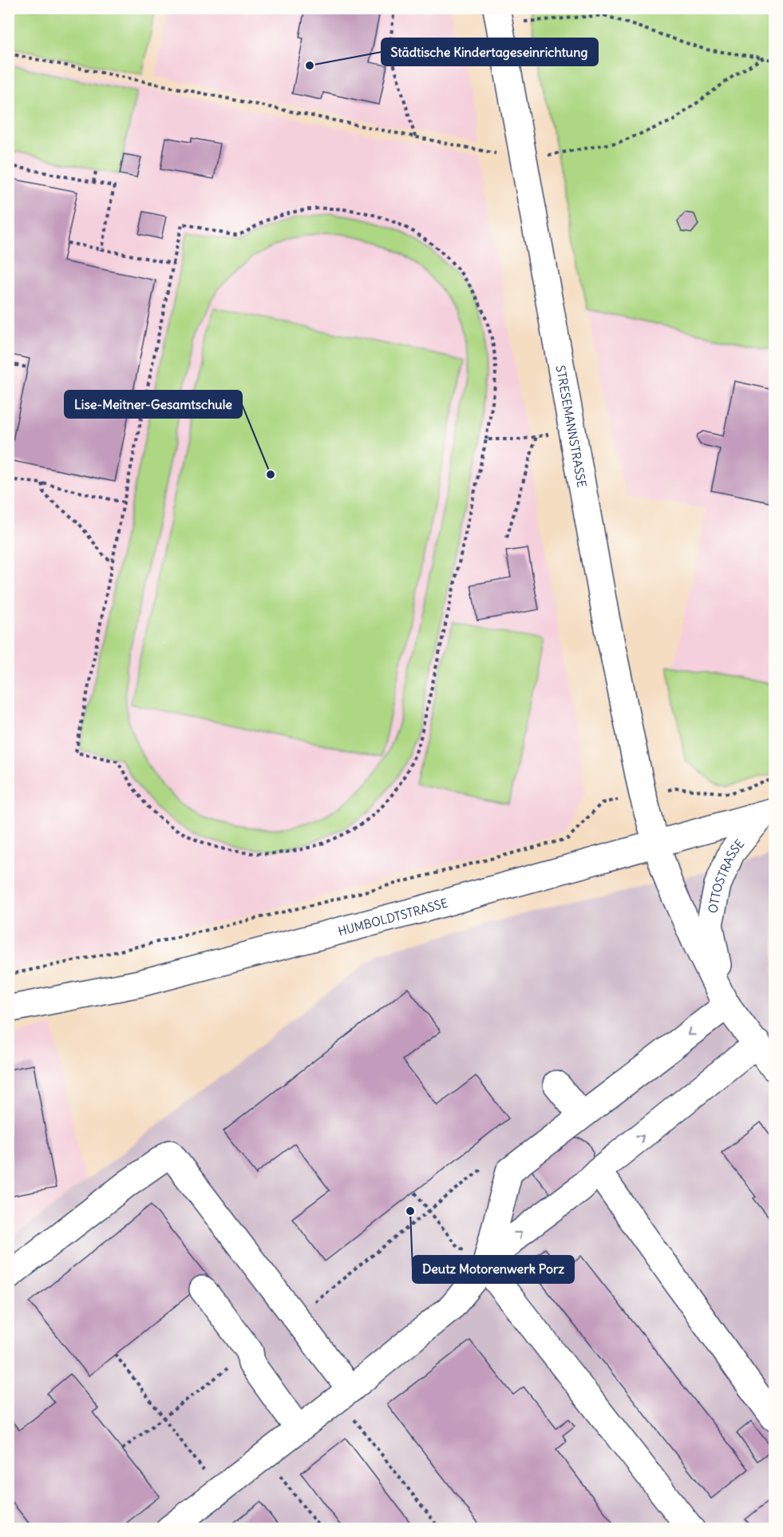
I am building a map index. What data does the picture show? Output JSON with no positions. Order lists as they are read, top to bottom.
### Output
{
  "streets": {
    "street": ["STRESEMANNSTRASSE", "OTTOSTRASSE", "HUMBOLDTSTRASSE"]
  },
  "crossings": [
    ["STRESEMANNSTRASSE", "OTTOSTRASSE"],
    ["STRESEMANNSTRASSE", "HUMBOLDTSTRASSE"],
    ["OTTOSTRASSE", "HUMBOLDTSTRASSE"]
  ],
  "places": ["Städtische Kindertageseinrichtung", "Lise-Meitner-Gesamtschule", "Deutz Motorenwerk Porz"]
}
